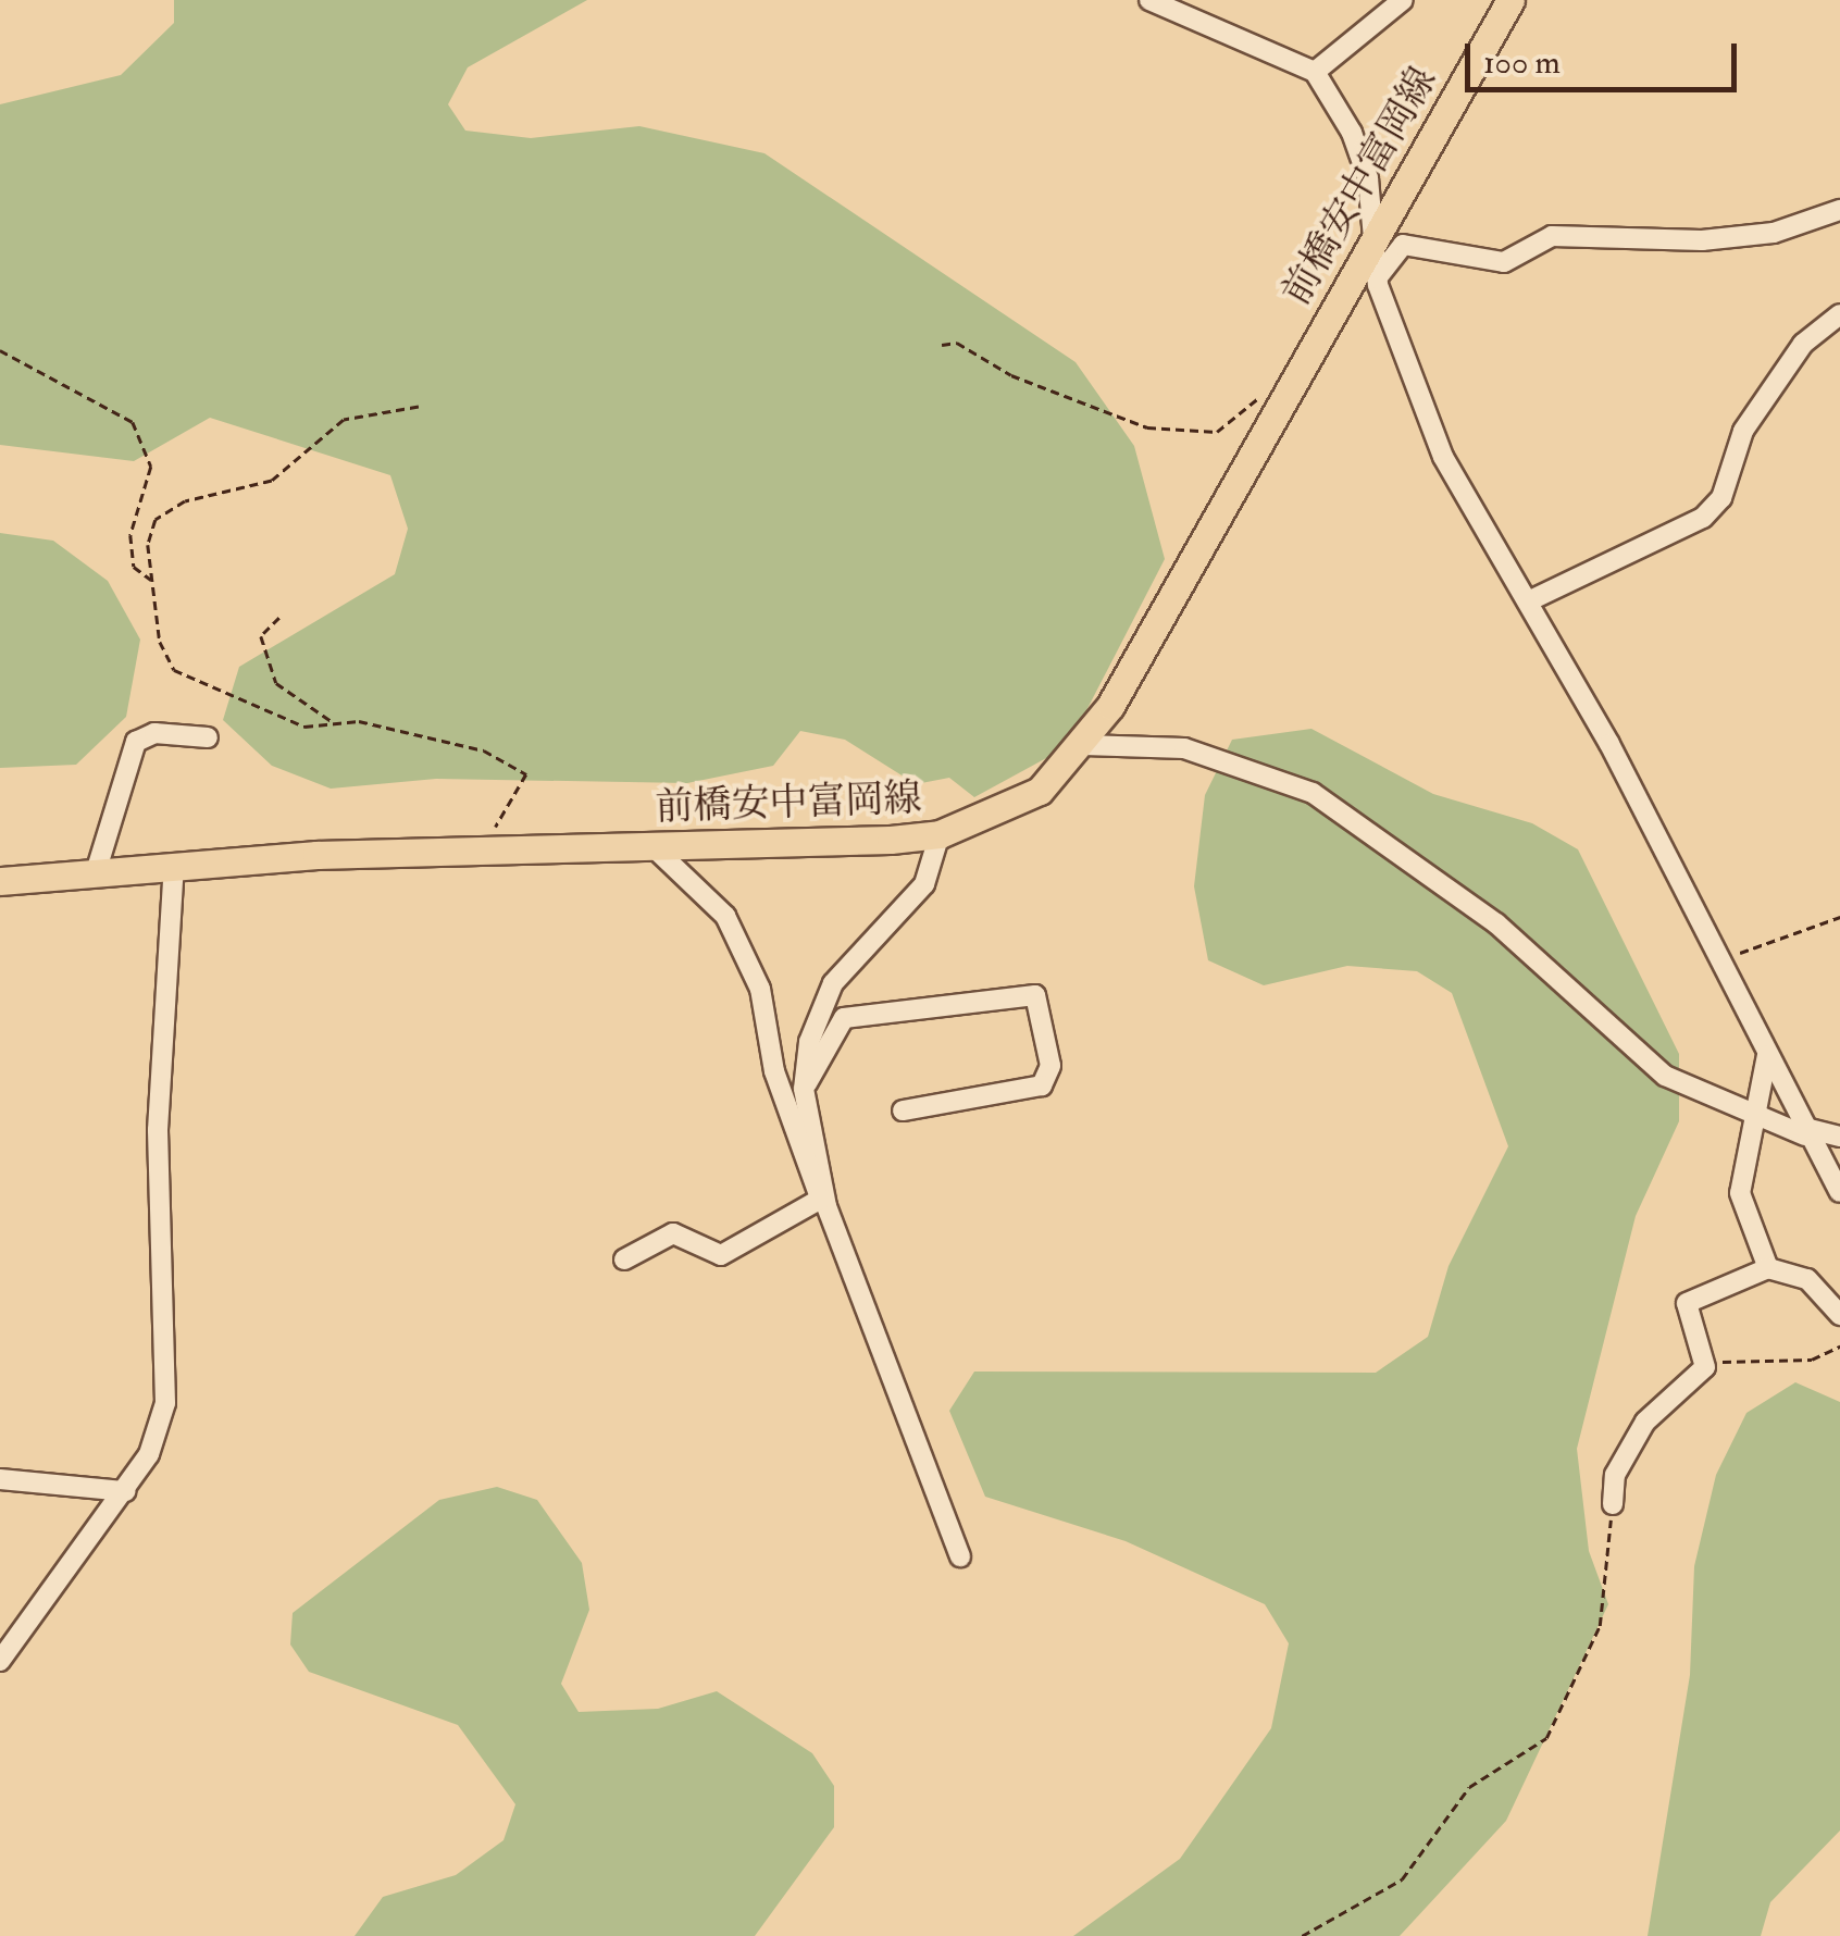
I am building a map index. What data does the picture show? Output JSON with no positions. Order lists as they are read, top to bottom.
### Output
{
  "streets": {
    "main road": ["前橋安中富岡線"]
  },
  "scale_bar": "100 m"
}
